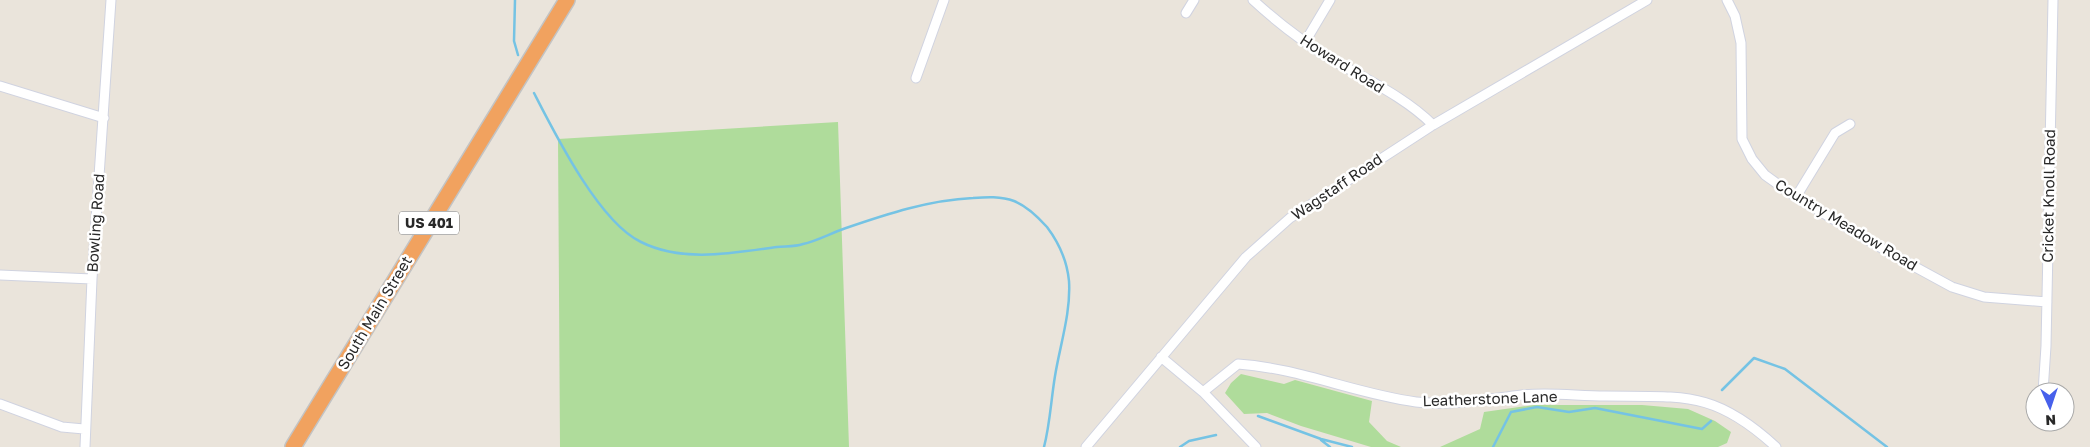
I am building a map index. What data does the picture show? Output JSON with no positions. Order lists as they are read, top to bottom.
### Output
{
  "streets": {
    "highway": ["US 401", "South Main Street"],
    "street": [
      "Howard Road",
      "Wagstaff Road",
      "Cricket Knoll Road",
      "Bowling Road",
      "Country Meadow Road",
      "Leatherstone Lane"
    ]
  },
  "crossings": [
    ["Howard Road", "Wagstaff Road"],
    ["Cricket Knoll Road", "Country Meadow Road"]
  ],
  "north": "bottom"
}
